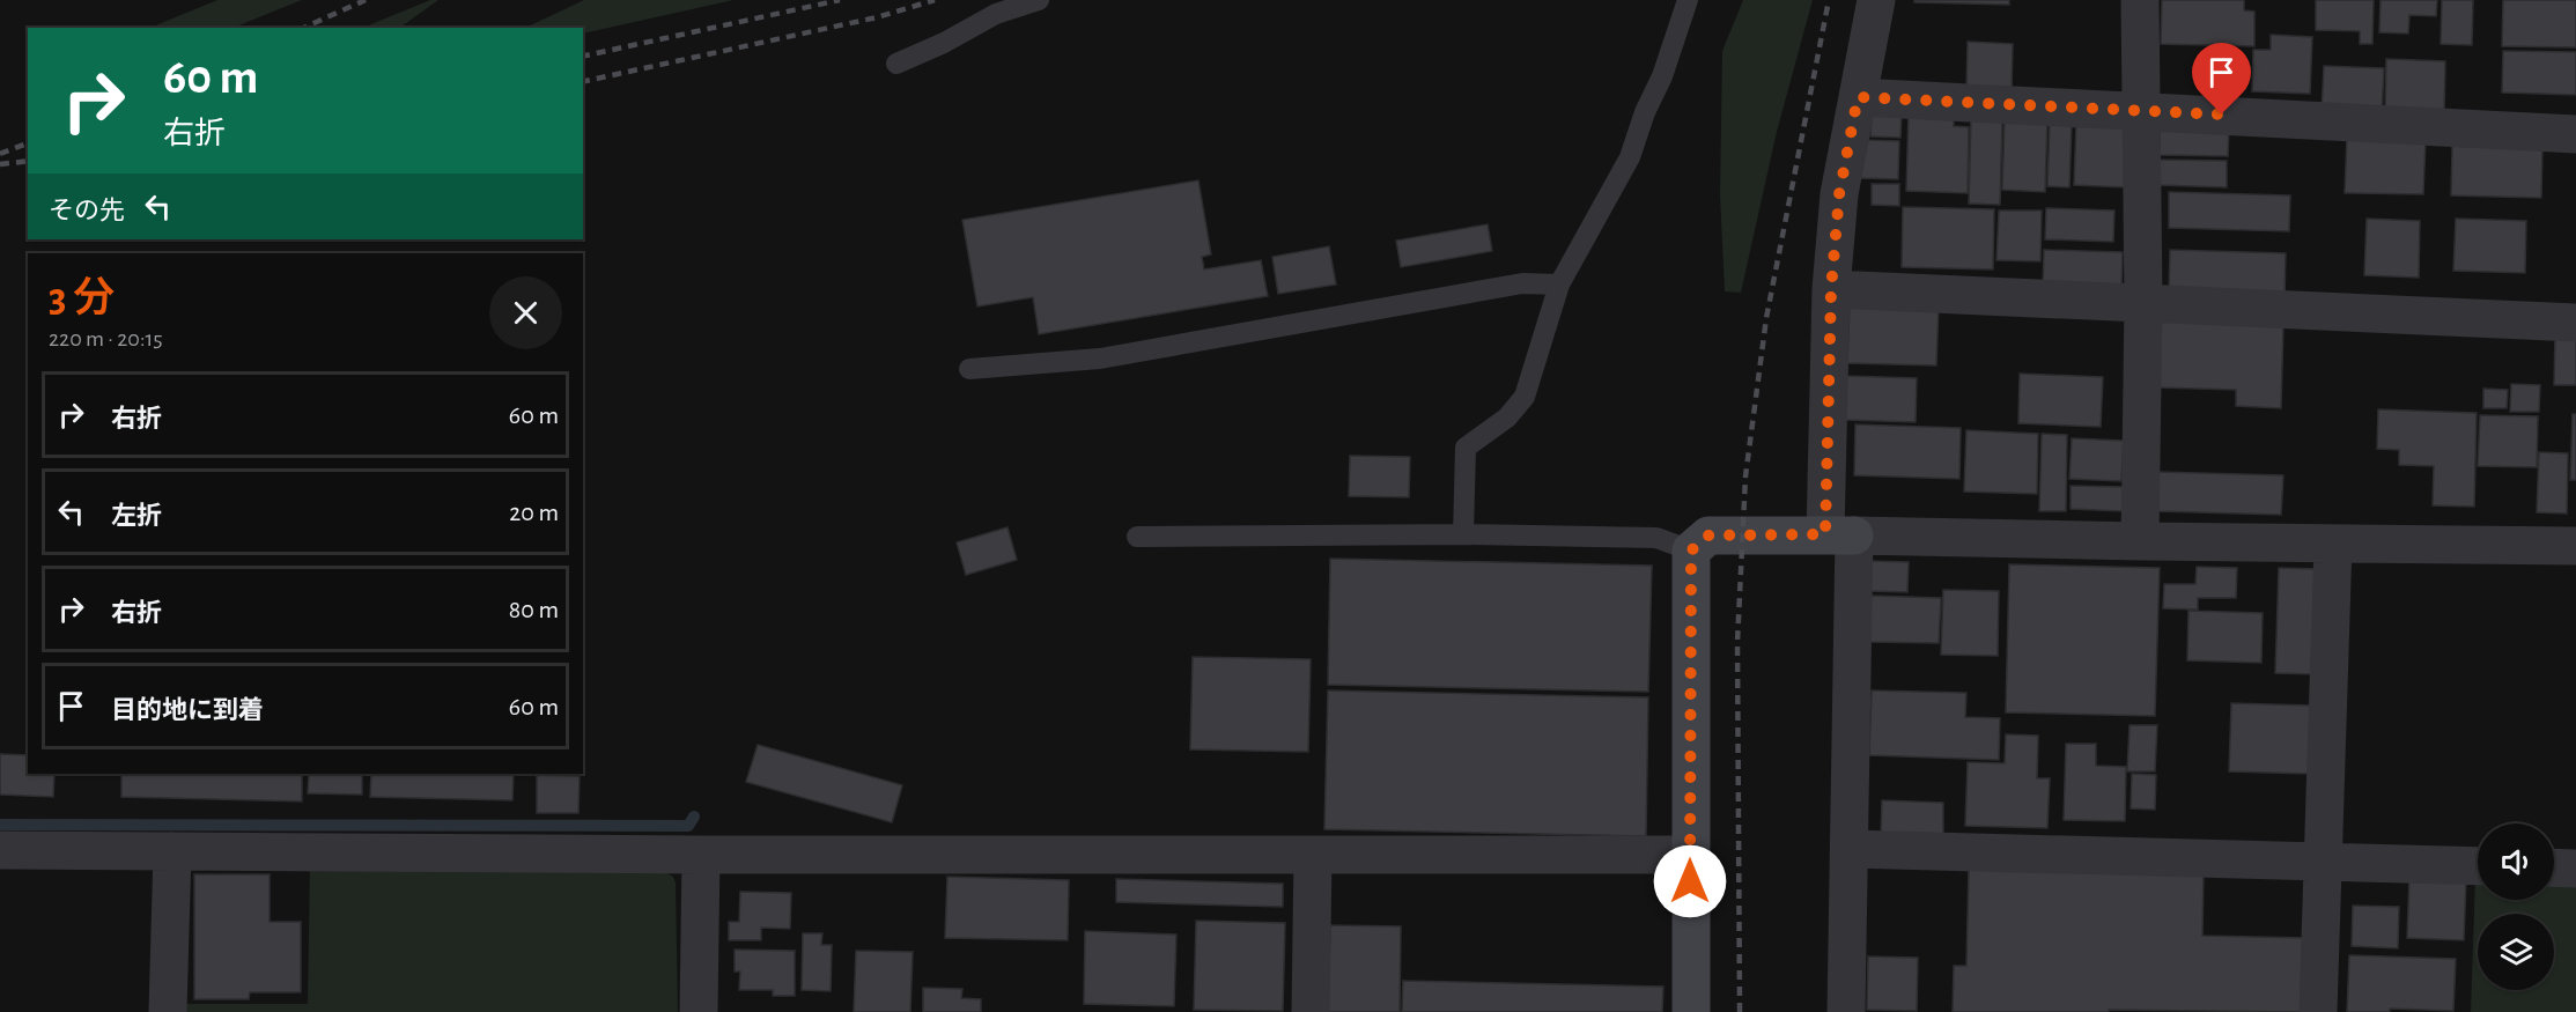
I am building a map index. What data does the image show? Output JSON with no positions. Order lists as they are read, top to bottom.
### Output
{
  "page": {
    "turn": ["60 m", "右折"],
    "then": "その先",
    "heading": ["3 分", "220 m · 20:15"],
    "list": [
      {
        "name": "右折",
        "value": "60 m"
      },
      {
        "name": "左折",
        "value": "20 m"
      },
      {
        "name": "右折",
        "value": "80 m"
      },
      {
        "name": "目的地に到着",
        "value": "60 m"
      }
    ]
  }
}
